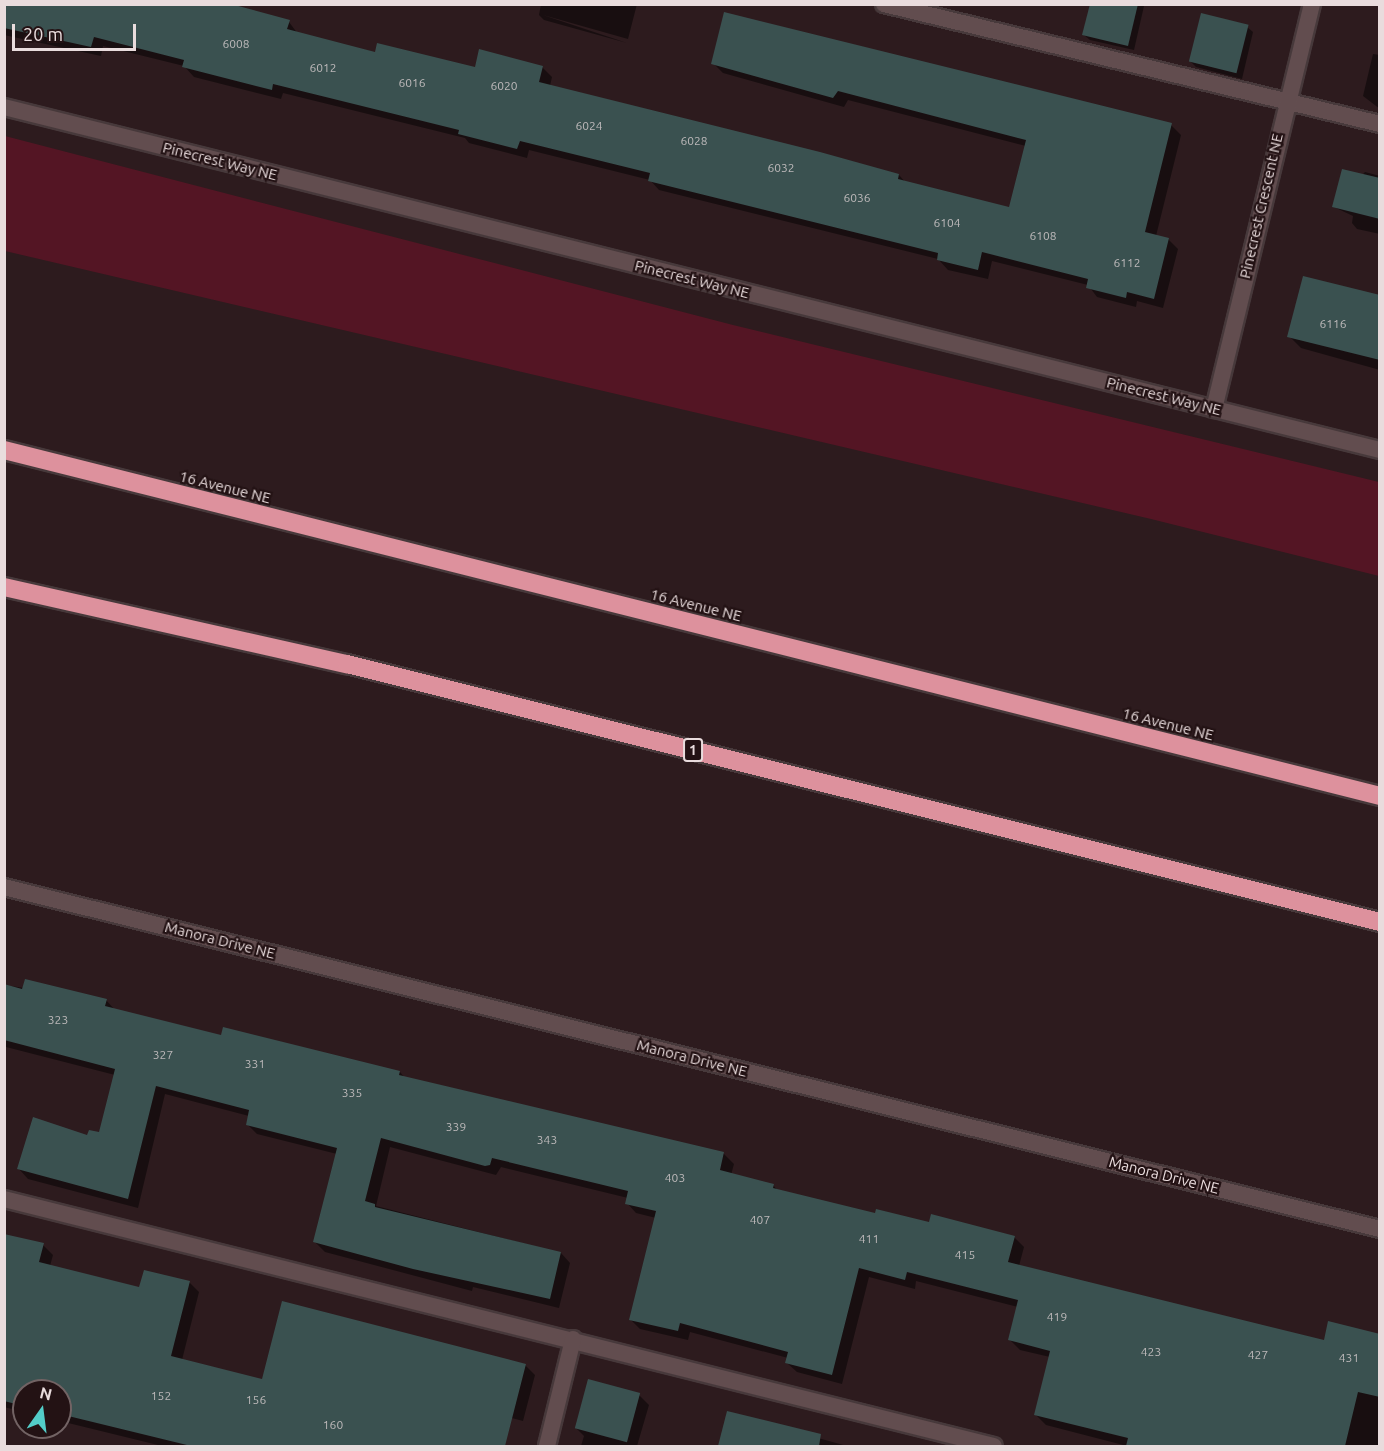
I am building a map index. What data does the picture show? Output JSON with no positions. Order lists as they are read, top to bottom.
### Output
{
  "streets": {
    "highway": ["16 Avenue NE", "1"],
    "street": ["Pinecrest Way NE", "Pinecrest Crescent NE", "Manora Drive NE"]
  },
  "crossings": [
    ["Pinecrest Way NE", "Pinecrest Crescent NE"]
  ],
  "house_numbers": [
    "6008",
    "6012",
    "6016",
    "6020",
    "6024",
    "6028",
    "6032",
    "6036",
    "6104",
    "6108",
    "6112",
    "6116",
    "323",
    "327",
    "331",
    "335",
    "339",
    "343",
    "403",
    "407",
    "411",
    "415",
    "419",
    "423",
    "427",
    "431",
    "152",
    "156",
    "160"
  ],
  "scale_bar": "20 m",
  "north": "top"
}
